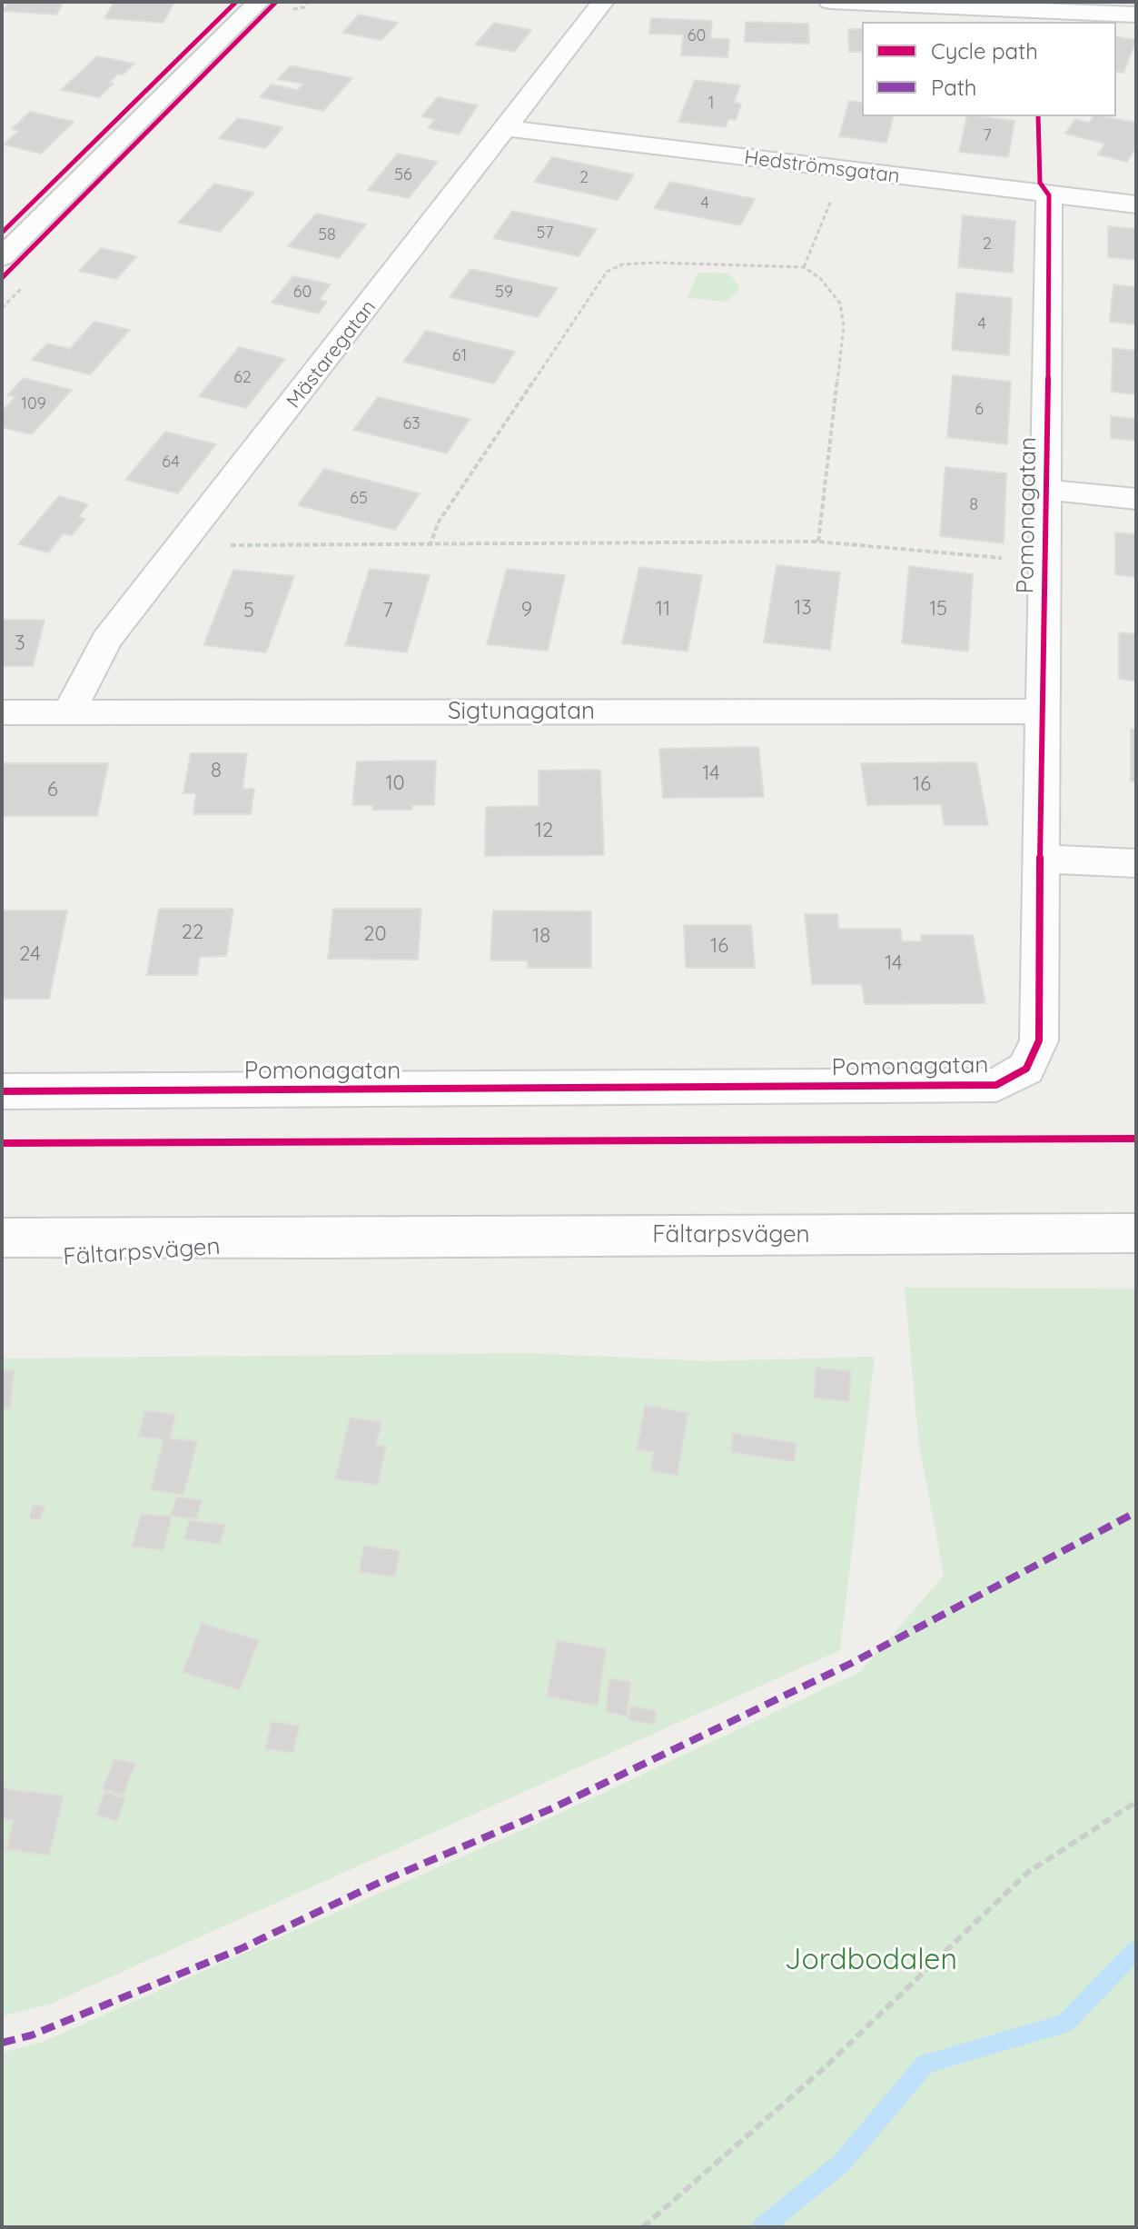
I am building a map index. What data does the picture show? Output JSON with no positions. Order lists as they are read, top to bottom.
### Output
{
  "streets": {
    "street": [
      "Hedströmsgatan",
      "Mästaregatan",
      "Pomonagatan",
      "Sigtunagatan",
      "Fältarpsvägen"
    ]
  },
  "crossings": [
    ["Hedströmsgatan", "Mästaregatan"],
    ["Hedströmsgatan", "Pomonagatan"],
    ["Mästaregatan", "Sigtunagatan"],
    ["Pomonagatan", "Sigtunagatan"]
  ],
  "parks": ["Jordbodalen"],
  "house_numbers": [
    "60",
    "1",
    "7",
    "56",
    "2",
    "4",
    "57",
    "58",
    "2",
    "60",
    "59",
    "4",
    "61",
    "62",
    "109",
    "6",
    "63",
    "64",
    "65",
    "8",
    "13",
    "11",
    "15",
    "9",
    "5",
    "7",
    "3",
    "8",
    "14",
    "10",
    "16",
    "6",
    "12",
    "22",
    "20",
    "18",
    "16",
    "24",
    "14"
  ],
  "legend": ["Cycle path", "Path"]
}
